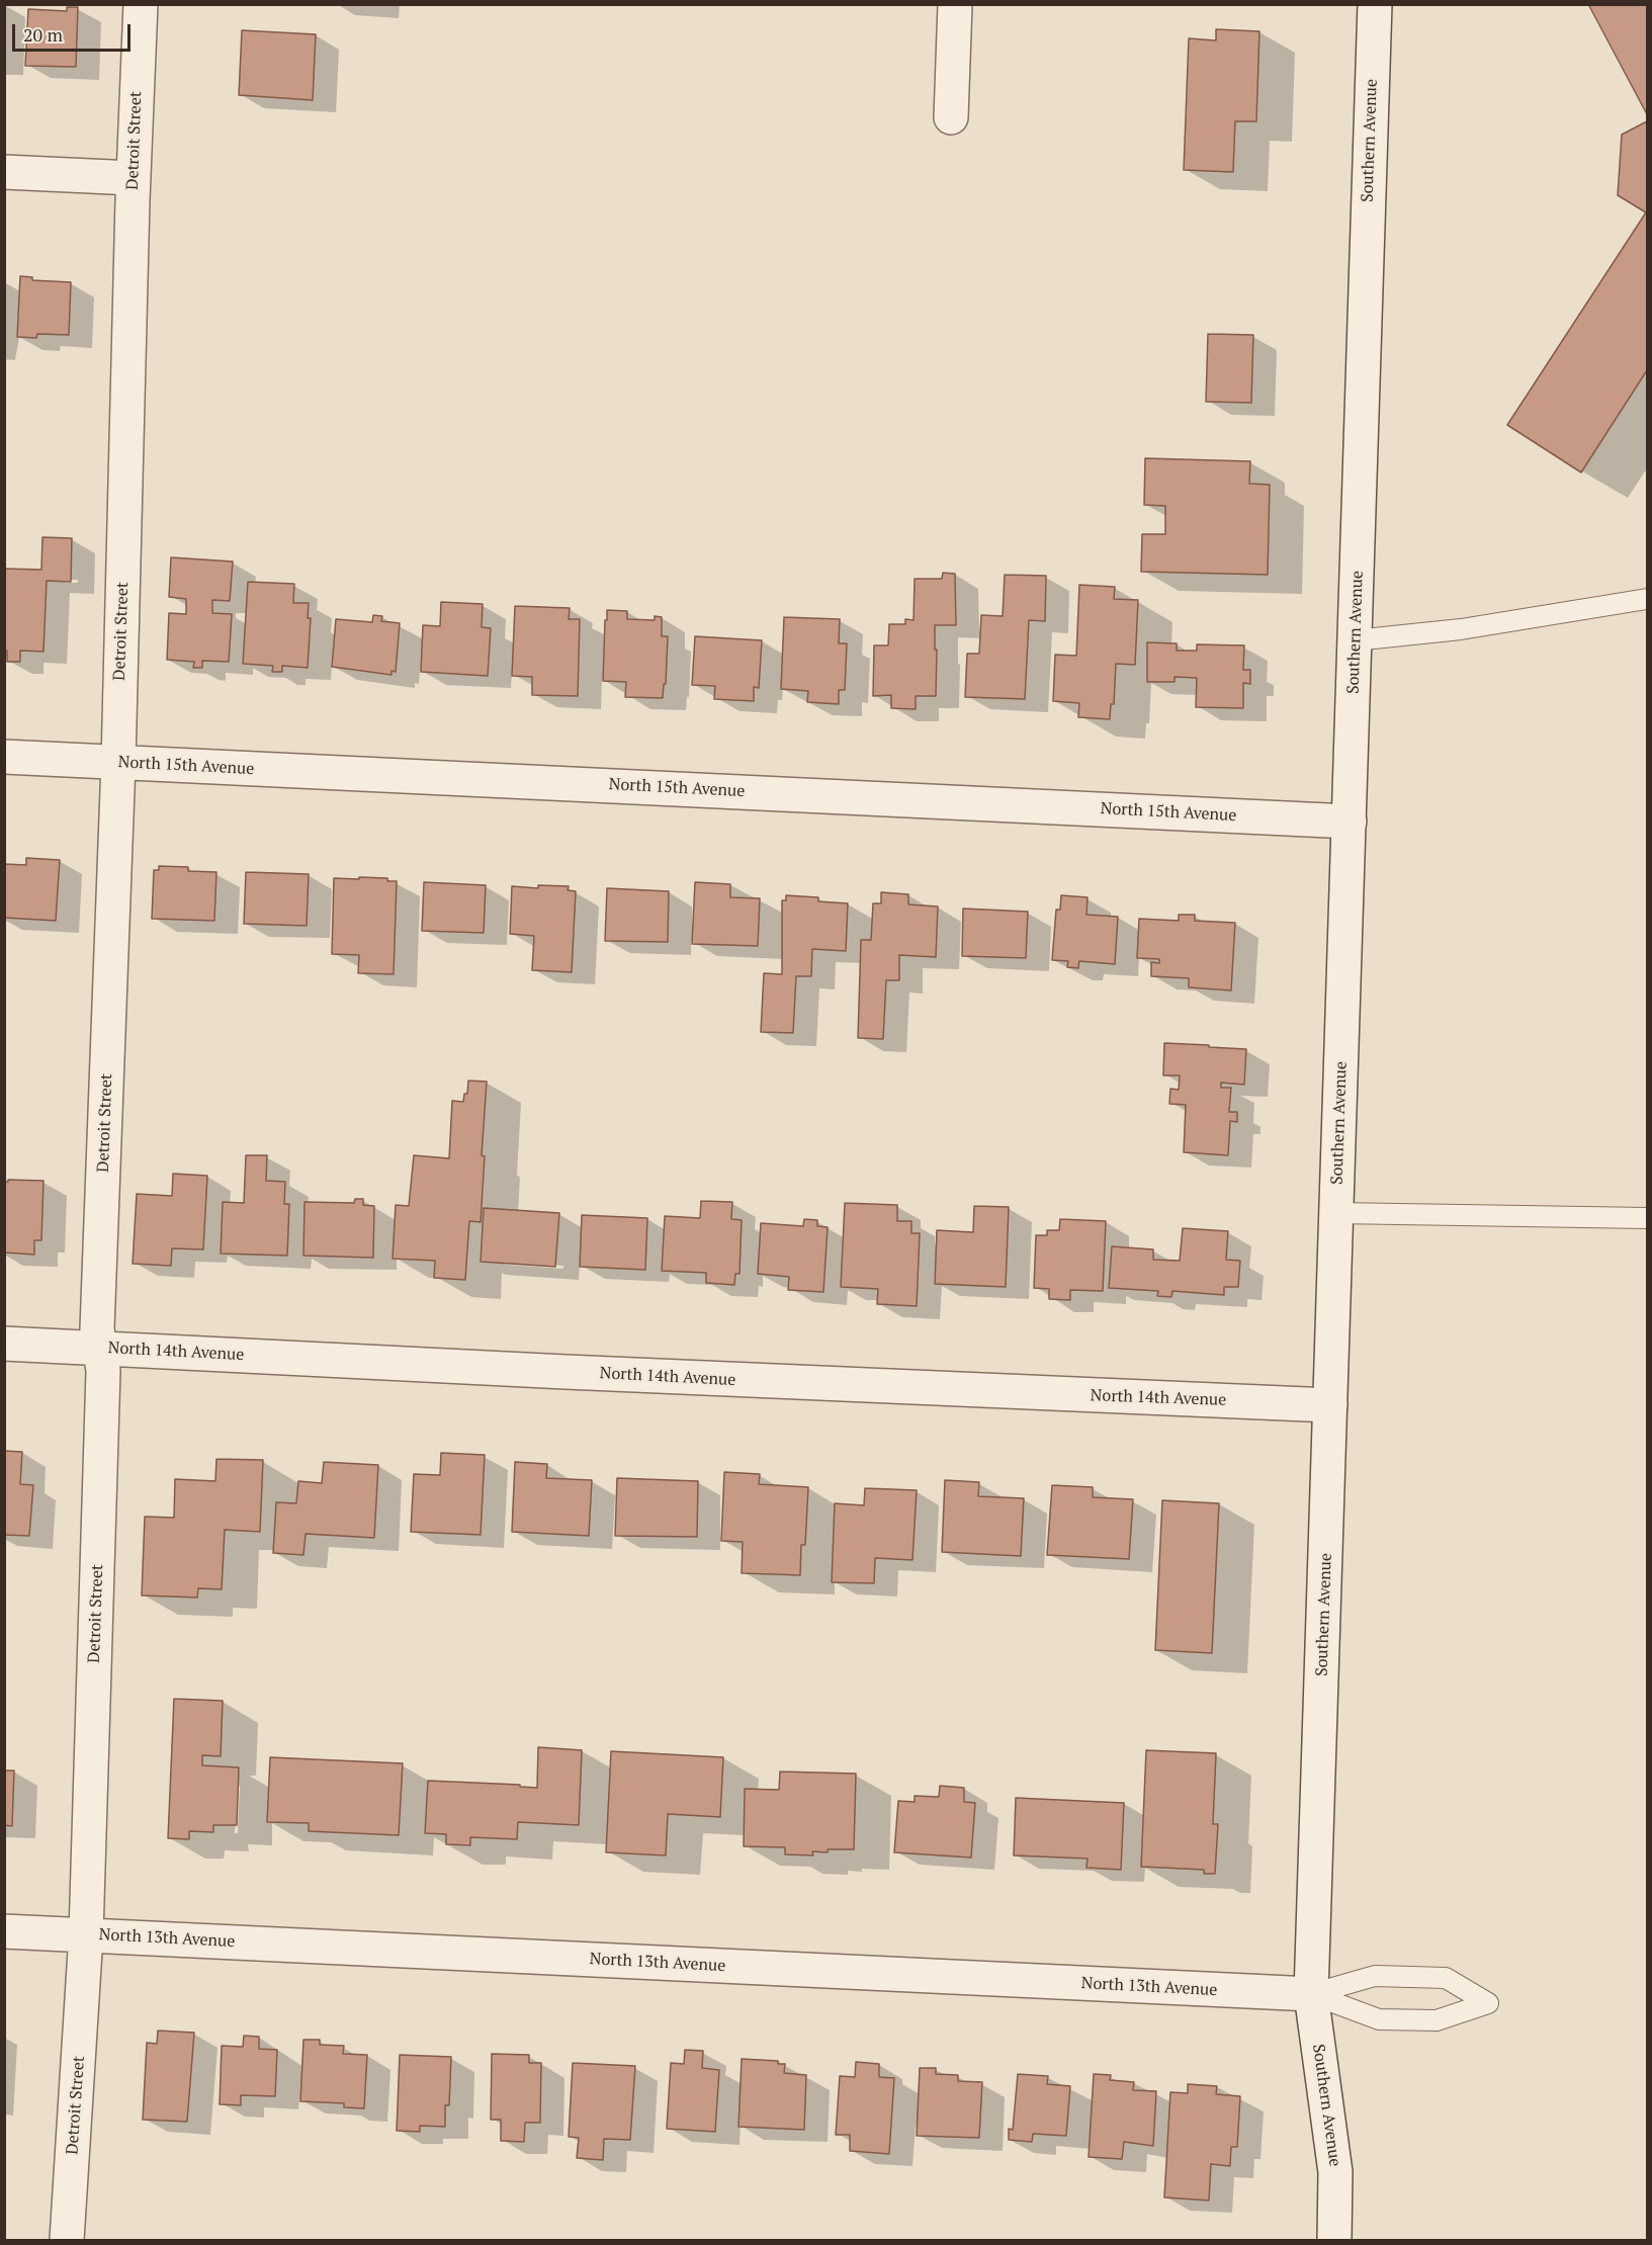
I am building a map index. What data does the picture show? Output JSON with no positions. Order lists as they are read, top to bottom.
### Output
{
  "streets": {
    "street": [
      "Detroit Street",
      "Southern Avenue",
      "North 15th Avenue",
      "North 14th Avenue",
      "North 13th Avenue"
    ]
  },
  "crossings": [
    ["Detroit Street", "North 15th Avenue"],
    ["Detroit Street", "North 14th Avenue"],
    ["Detroit Street", "North 13th Avenue"],
    ["Southern Avenue", "North 15th Avenue"],
    ["Southern Avenue", "North 14th Avenue"],
    ["Southern Avenue", "North 13th Avenue"]
  ],
  "scale_bar": "20 m"
}
